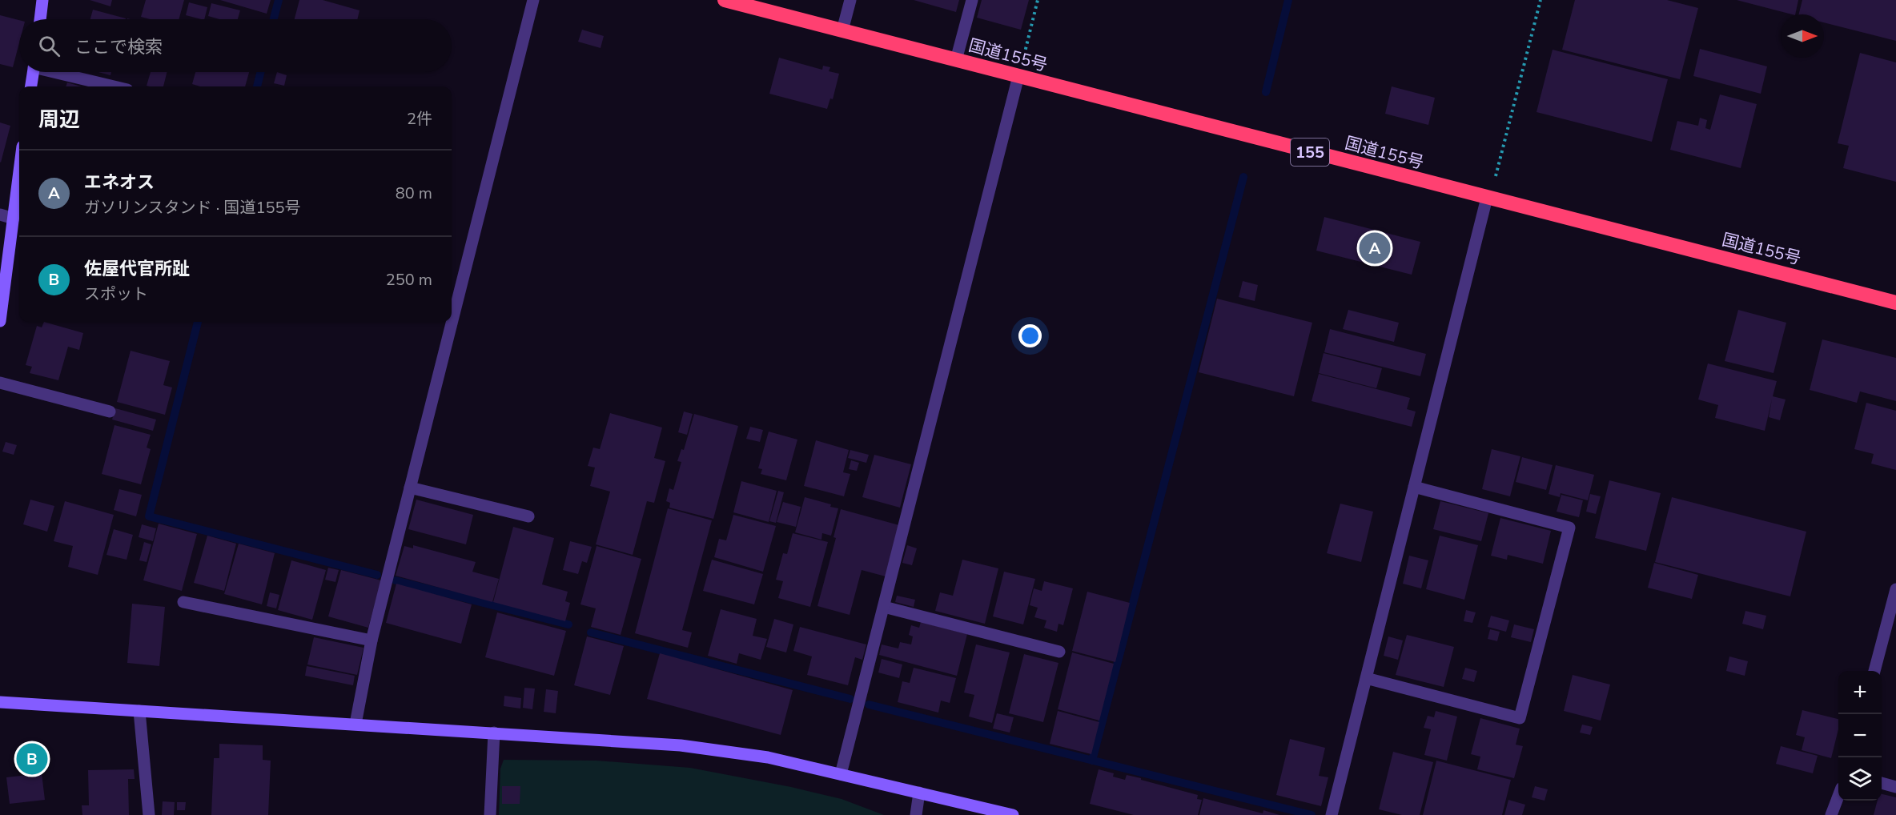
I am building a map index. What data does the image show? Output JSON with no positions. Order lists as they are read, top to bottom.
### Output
{
  "streets": {
    "highway": ["国道155号", "155"]
  },
  "north": "right",
  "page": {
    "search": "ここで検索",
    "heading": ["周辺", "2件"],
    "list": [
      {
        "mark": "A",
        "name": "エネオス",
        "note": "ガソリンスタンド · 国道155号",
        "value": "80 m"
      },
      {
        "mark": "B",
        "name": "佐屋代官所趾",
        "note": "スポット",
        "value": "250 m"
      }
    ],
    "pins": ["A", "B"],
    "map_buttons": ["+", "−"]
  }
}
